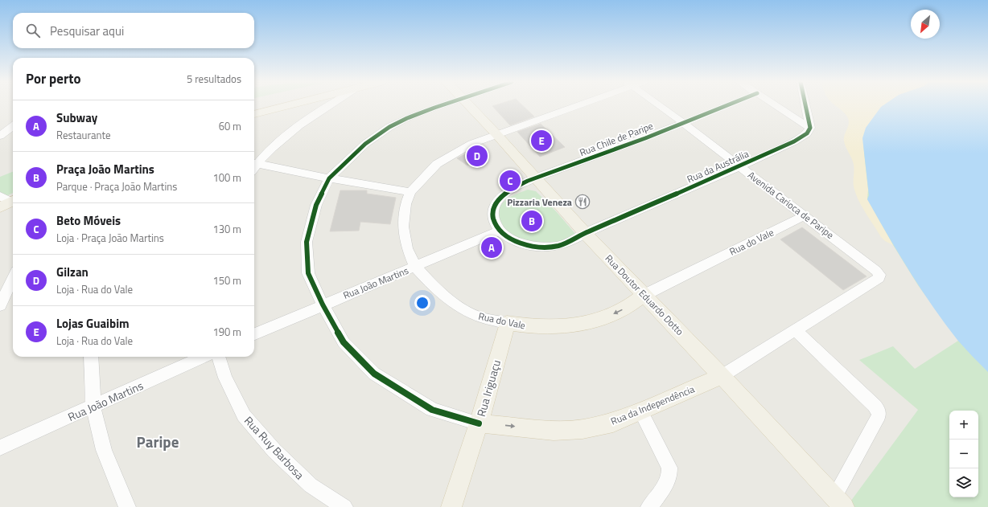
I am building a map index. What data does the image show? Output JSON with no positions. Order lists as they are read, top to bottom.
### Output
{
  "streets": {
    "main road": [
      "Rua do Vale",
      "Rua Doutor Eduardo Dotto",
      "Rua Iriguaçu",
      "Rua da Independência"
    ],
    "street": [
      "Rua Chile de Paripe",
      "Rua da Austrália",
      "Avenida Carioca de Paripe",
      "Rua João Martins",
      "Rua Ruy Barbosa"
    ]
  },
  "crossings": [
    ["Rua Chile de Paripe", "Rua da Austrália"],
    ["Rua Chile de Paripe", "Avenida Carioca de Paripe"],
    ["Rua Chile de Paripe", "Rua João Martins"],
    ["Rua Chile de Paripe", "Rua Doutor Eduardo Dotto"],
    ["Rua da Austrália", "Avenida Carioca de Paripe"],
    ["Rua da Austrália", "Rua João Martins"],
    ["Rua da Austrália", "Rua Doutor Eduardo Dotto"],
    ["Avenida Carioca de Paripe", "Rua do Vale"],
    ["Avenida Carioca de Paripe", "Rua da Independência"],
    ["Rua do Vale", "Rua João Martins"],
    ["Rua do Vale", "Rua Doutor Eduardo Dotto"],
    ["Rua do Vale", "Rua Iriguaçu"],
    ["Rua João Martins", "Rua da Independência"],
    ["Rua Doutor Eduardo Dotto", "Rua da Independência"],
    ["Rua Iriguaçu", "Rua da Independência"]
  ],
  "districts": ["Paripe"],
  "places": {
    "restaurant": ["Pizzaria Veneza"]
  },
  "north": "bottom left",
  "page": {
    "search": "Pesquisar aqui",
    "heading": ["Por perto", "5 resultados"],
    "list": [
      {
        "mark": "A",
        "name": "Subway",
        "note": "Restaurante",
        "value": "60 m"
      },
      {
        "mark": "B",
        "name": "Praça João Martins",
        "note": "Parque · Praça João Martins",
        "value": "100 m"
      },
      {
        "mark": "C",
        "name": "Beto Móveis",
        "note": "Loja · Praça João Martins",
        "value": "130 m"
      },
      {
        "mark": "D",
        "name": "Gilzan",
        "note": "Loja · Rua do Vale",
        "value": "150 m"
      },
      {
        "mark": "E",
        "name": "Lojas Guaibim",
        "note": "Loja · Rua do Vale",
        "value": "190 m"
      }
    ],
    "pins": [
      "E",
      "D",
      "C",
      "B",
      "A"
    ],
    "map_buttons": ["+", "−"]
  }
}
